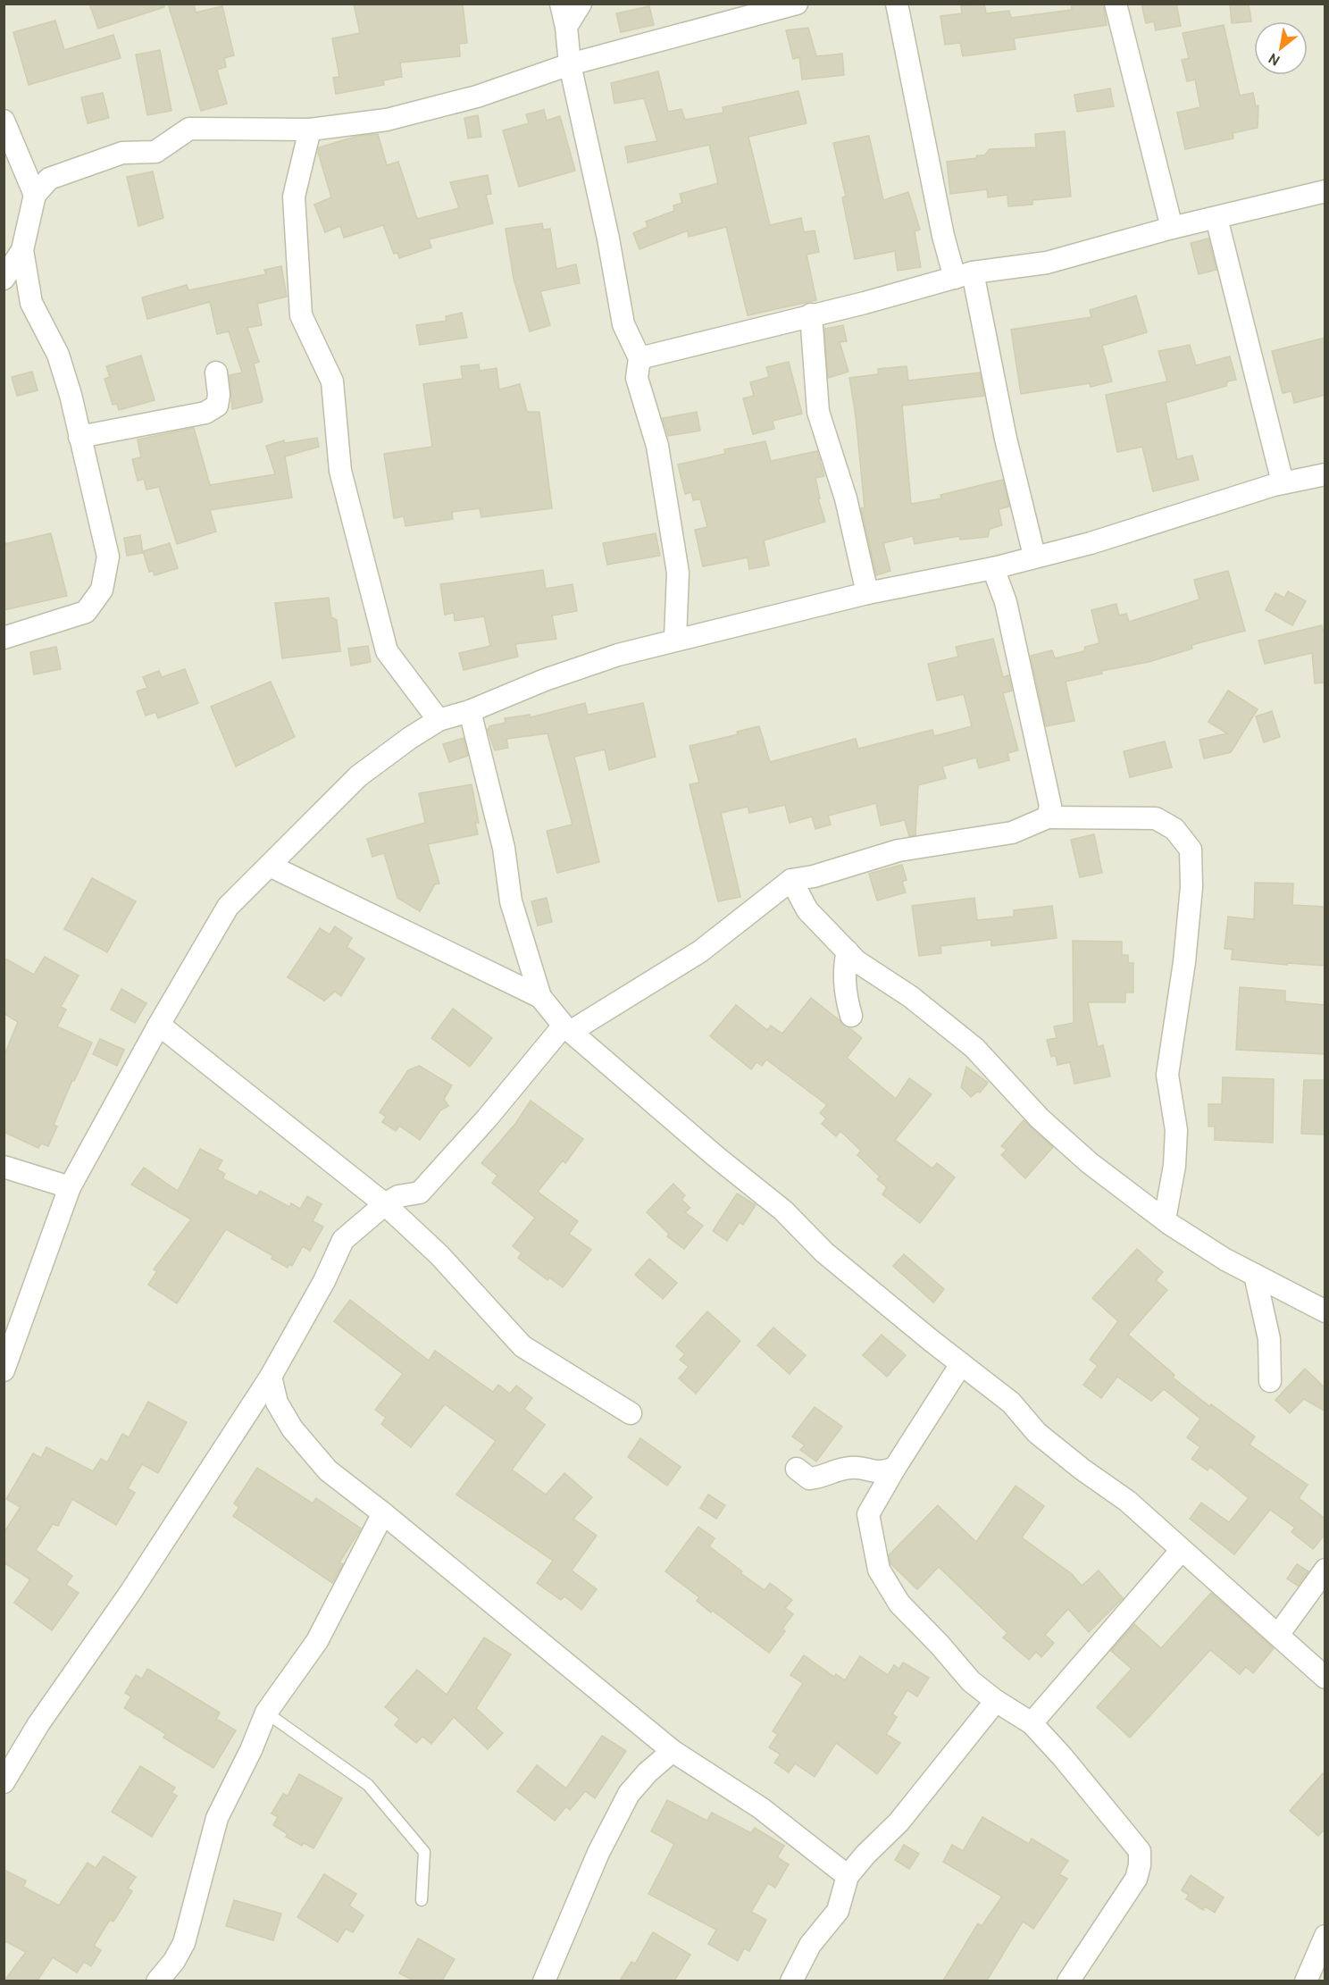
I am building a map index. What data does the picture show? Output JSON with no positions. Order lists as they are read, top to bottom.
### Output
{
  "north": "bottom left"
}
